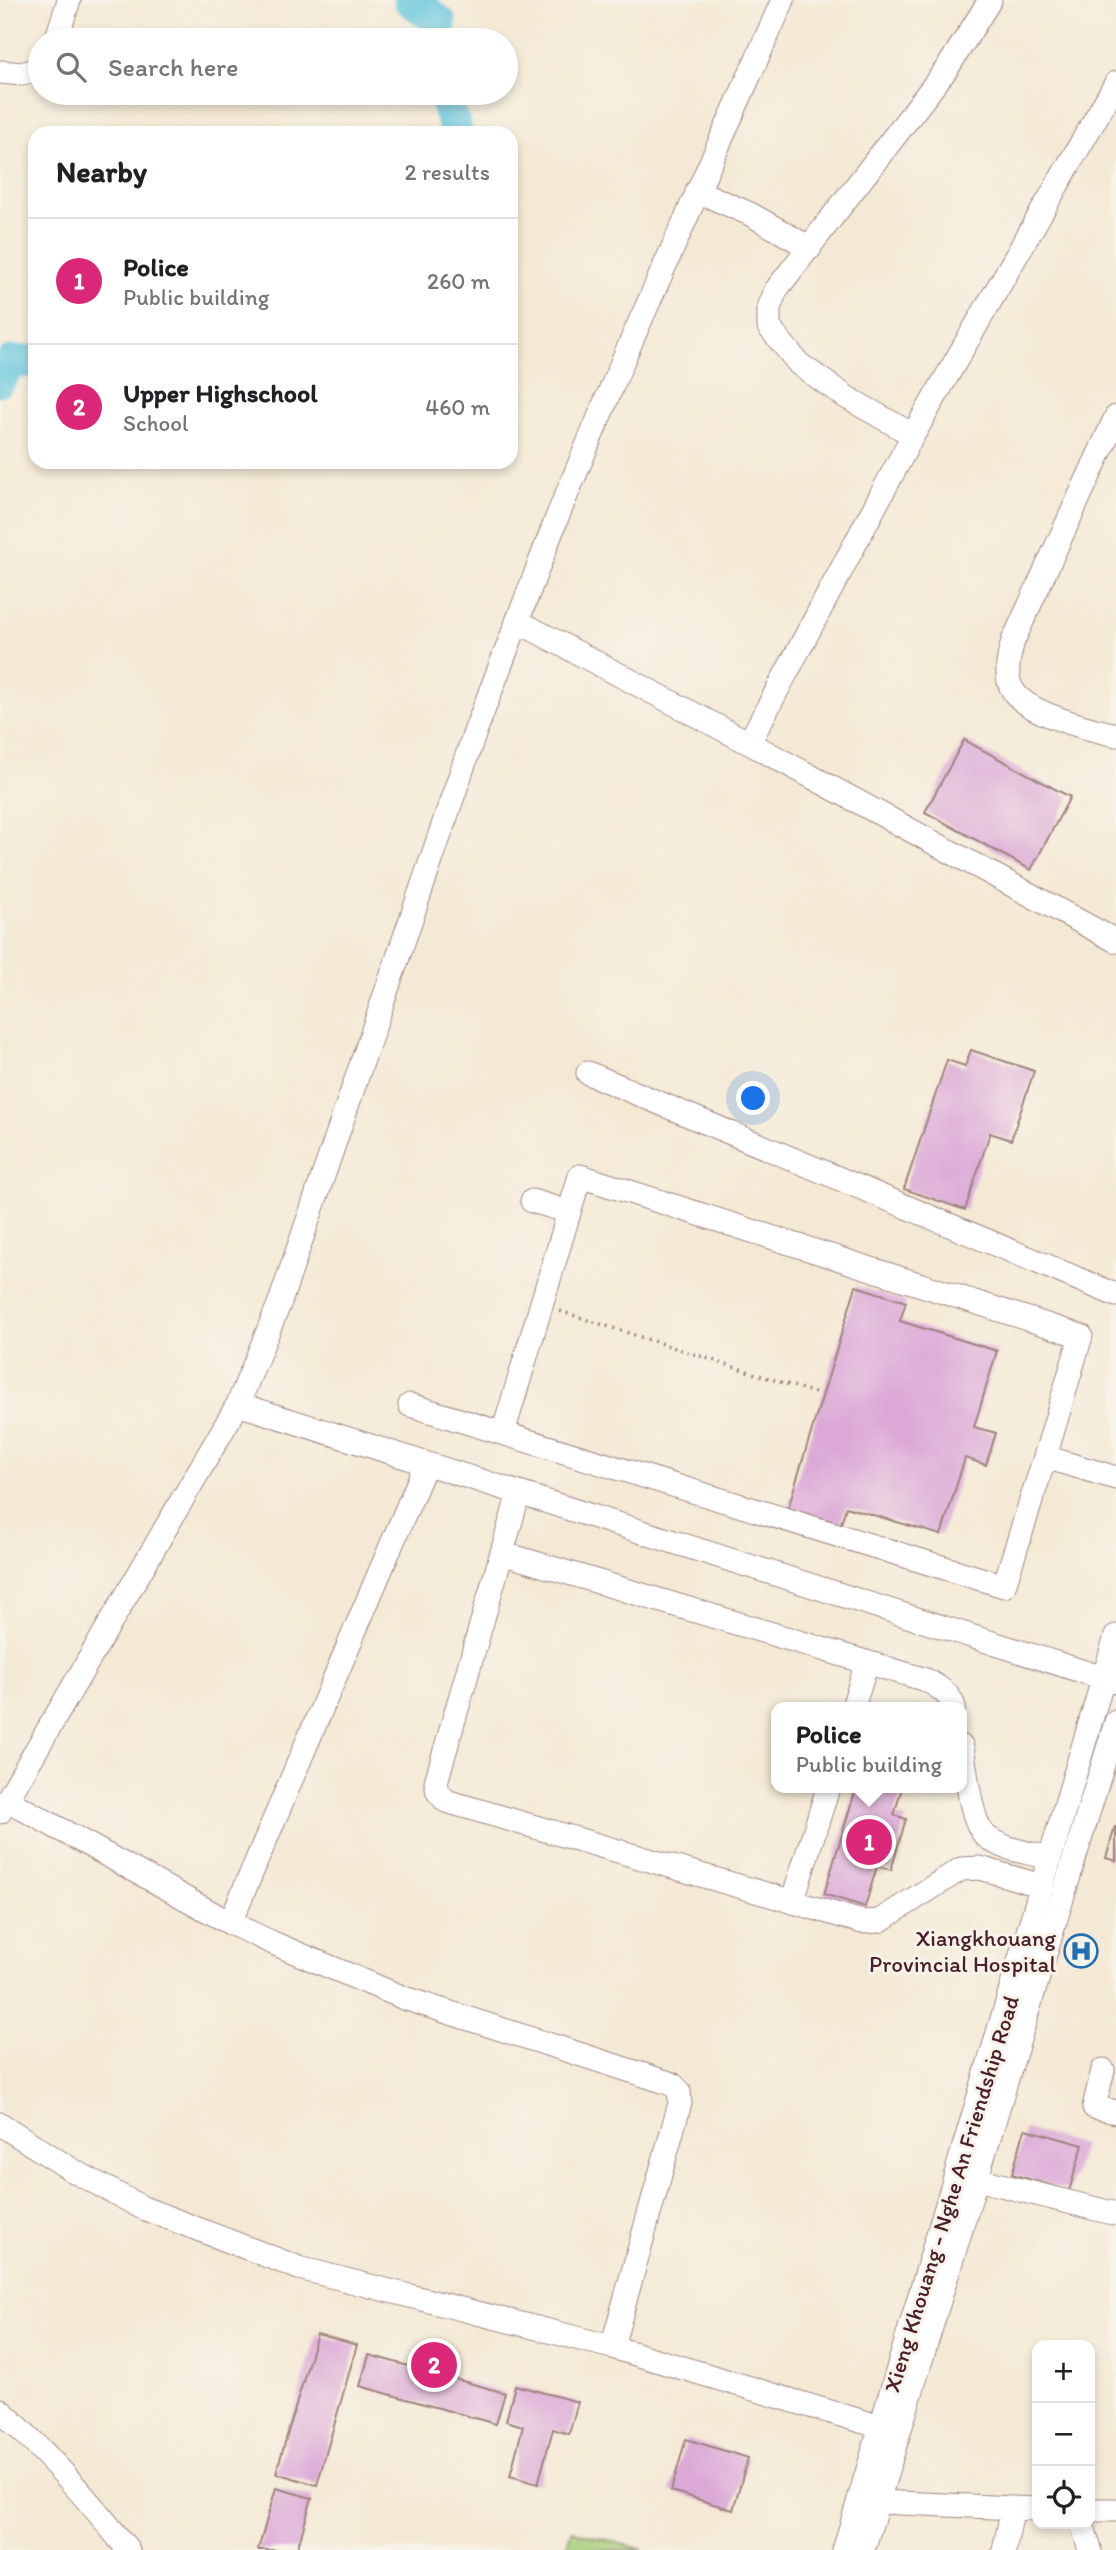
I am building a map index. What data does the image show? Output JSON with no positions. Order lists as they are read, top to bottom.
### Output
{
  "streets": {
    "street": ["Xieng Khouang - Nghe An Friendship Road"]
  },
  "places": {
    "hospital": ["Xiangkhouang Provincial Hospital"]
  },
  "page": {
    "search": "Search here",
    "heading": ["Nearby", "2 results"],
    "list": [
      {
        "mark": "1",
        "name": "Police",
        "note": "Public building",
        "value": "260 m"
      },
      {
        "mark": "2",
        "name": "Upper Highschool",
        "note": "School",
        "value": "460 m"
      }
    ],
    "popup": ["Police", "Public building"],
    "pins": ["1", "2"],
    "map_buttons": ["+", "−"]
  }
}
